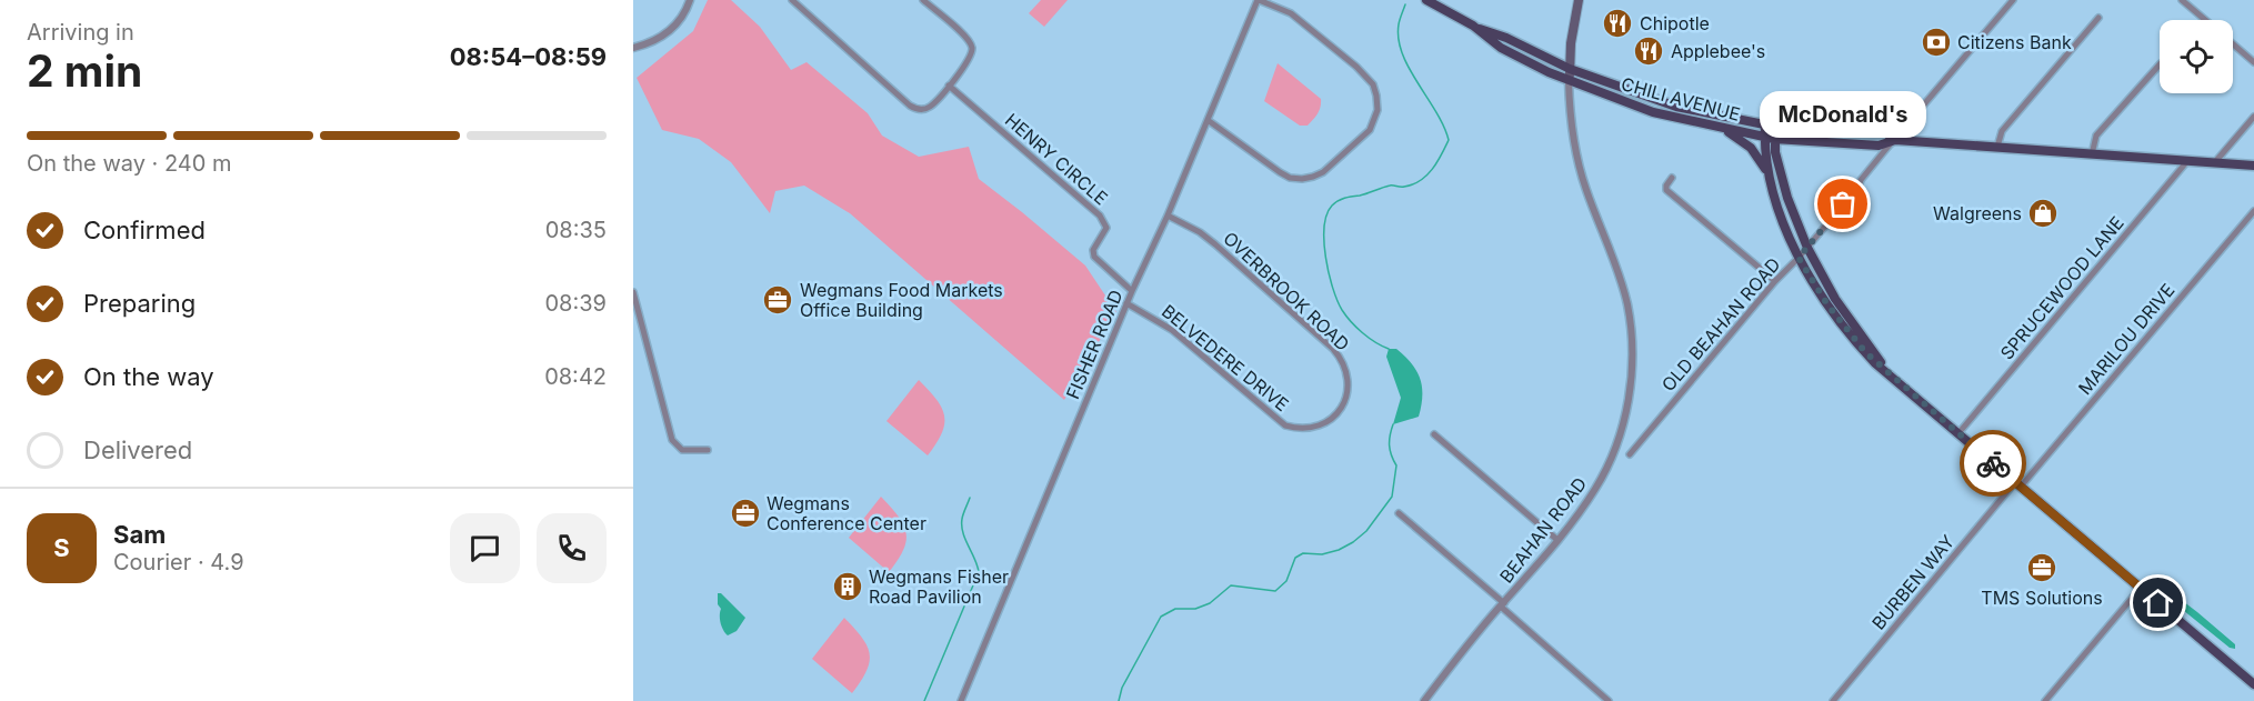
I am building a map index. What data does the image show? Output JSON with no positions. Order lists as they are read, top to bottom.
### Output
{
  "streets": {
    "main road": ["CHILI AVENUE"],
    "street": [
      "HENRY CIRCLE",
      "SPRUCEWOOD LANE",
      "OVERBROOK ROAD",
      "OLD BEAHAN ROAD",
      "MARILOU DRIVE",
      "FISHER ROAD",
      "BELVEDERE DRIVE",
      "BEAHAN ROAD",
      "BURBEN WAY"
    ]
  },
  "crossings": [
    ["CHILI AVENUE", "SPRUCEWOOD LANE"],
    ["CHILI AVENUE", "OLD BEAHAN ROAD"],
    ["CHILI AVENUE", "BEAHAN ROAD"],
    ["HENRY CIRCLE", "FISHER ROAD"],
    ["OVERBROOK ROAD", "FISHER ROAD"],
    ["OVERBROOK ROAD", "BELVEDERE DRIVE"],
    ["MARILOU DRIVE", "BURBEN WAY"],
    ["FISHER ROAD", "BELVEDERE DRIVE"]
  ],
  "places": {
    "restaurant": ["Chipotle", "Applebee's"],
    "bank": ["Citizens Bank"],
    "other": ["McDonald's"],
    "shop": ["Walgreens"],
    "office": ["Wegmans Food Markets Office Building", "Wegmans Conference Center", "TMS Solutions"],
    "building": ["Wegmans Fisher Road Pavilion"]
  },
  "page": {
    "heading": ["2 min", "Arriving in", "08:54–08:59"],
    "panel": ["Sam", "Courier · 4.9"],
    "bubble": "McDonald's",
    "bar": "On the way · 240 m",
    "list": [
      ["Confirmed", "08:35"],
      ["Preparing", "08:39"],
      ["On the way", "08:42"],
      "Delivered"
    ],
    "round": "S"
  }
}
